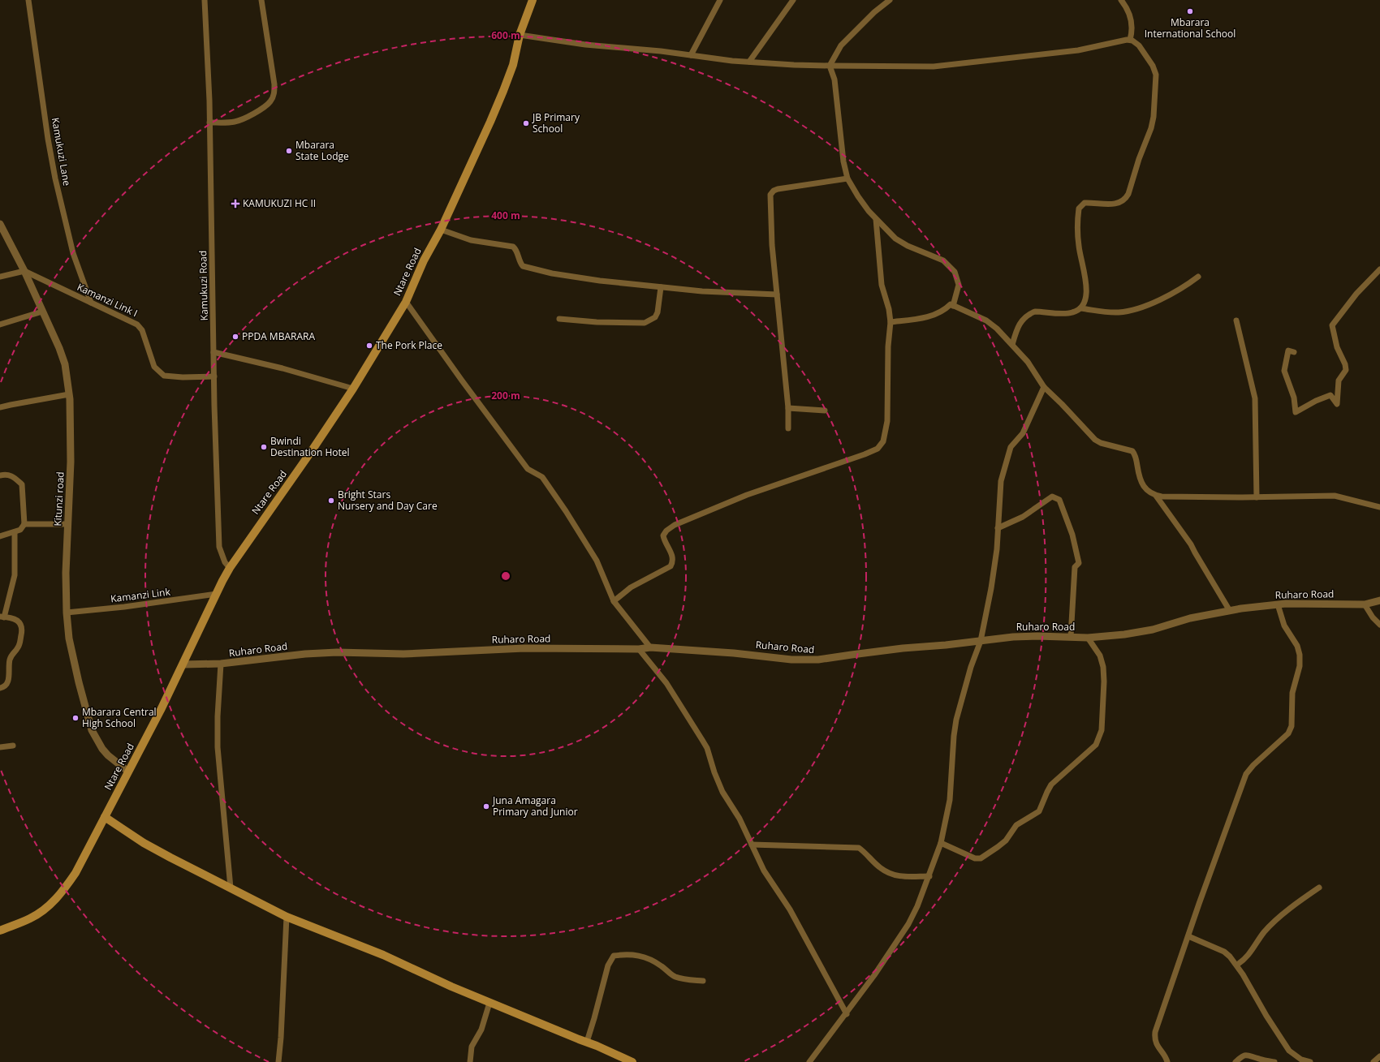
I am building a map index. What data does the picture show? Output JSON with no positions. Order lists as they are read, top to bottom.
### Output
{
  "streets": {
    "main road": ["Ntare Road"],
    "street": [
      "Kamukuzi Lane",
      "Kamukuzi Road",
      "Kamanzi Link I",
      "Kitunzi road",
      "Ruharo Road",
      "Kamanzi Link"
    ]
  },
  "crossings": [
    ["Kamukuzi Lane", "Kamanzi Link I"],
    ["Ntare Road", "Kamukuzi Road"],
    ["Ntare Road", "Kitunzi road"],
    ["Ntare Road", "Ruharo Road"],
    ["Ntare Road", "Kamanzi Link"],
    ["Kamukuzi Road", "Kamanzi Link I"],
    ["Kamanzi Link I", "Kitunzi road"],
    ["Kitunzi road", "Kamanzi Link"]
  ],
  "places": {
    "other": [
      "Mbarara International School",
      "JB Primary School",
      "Mbarara State Lodge",
      "PPDA MBARARA",
      "The Pork Place",
      "Bwindi Destination Hotel",
      "Bright Stars Nursery and Day Care",
      "Mbarara Central High School",
      "Juna Amagara Primary and Junior"
    ],
    "health": ["KAMUKUZI HC II"]
  },
  "rings": ["600 m", "400 m", "200 m"]
}
